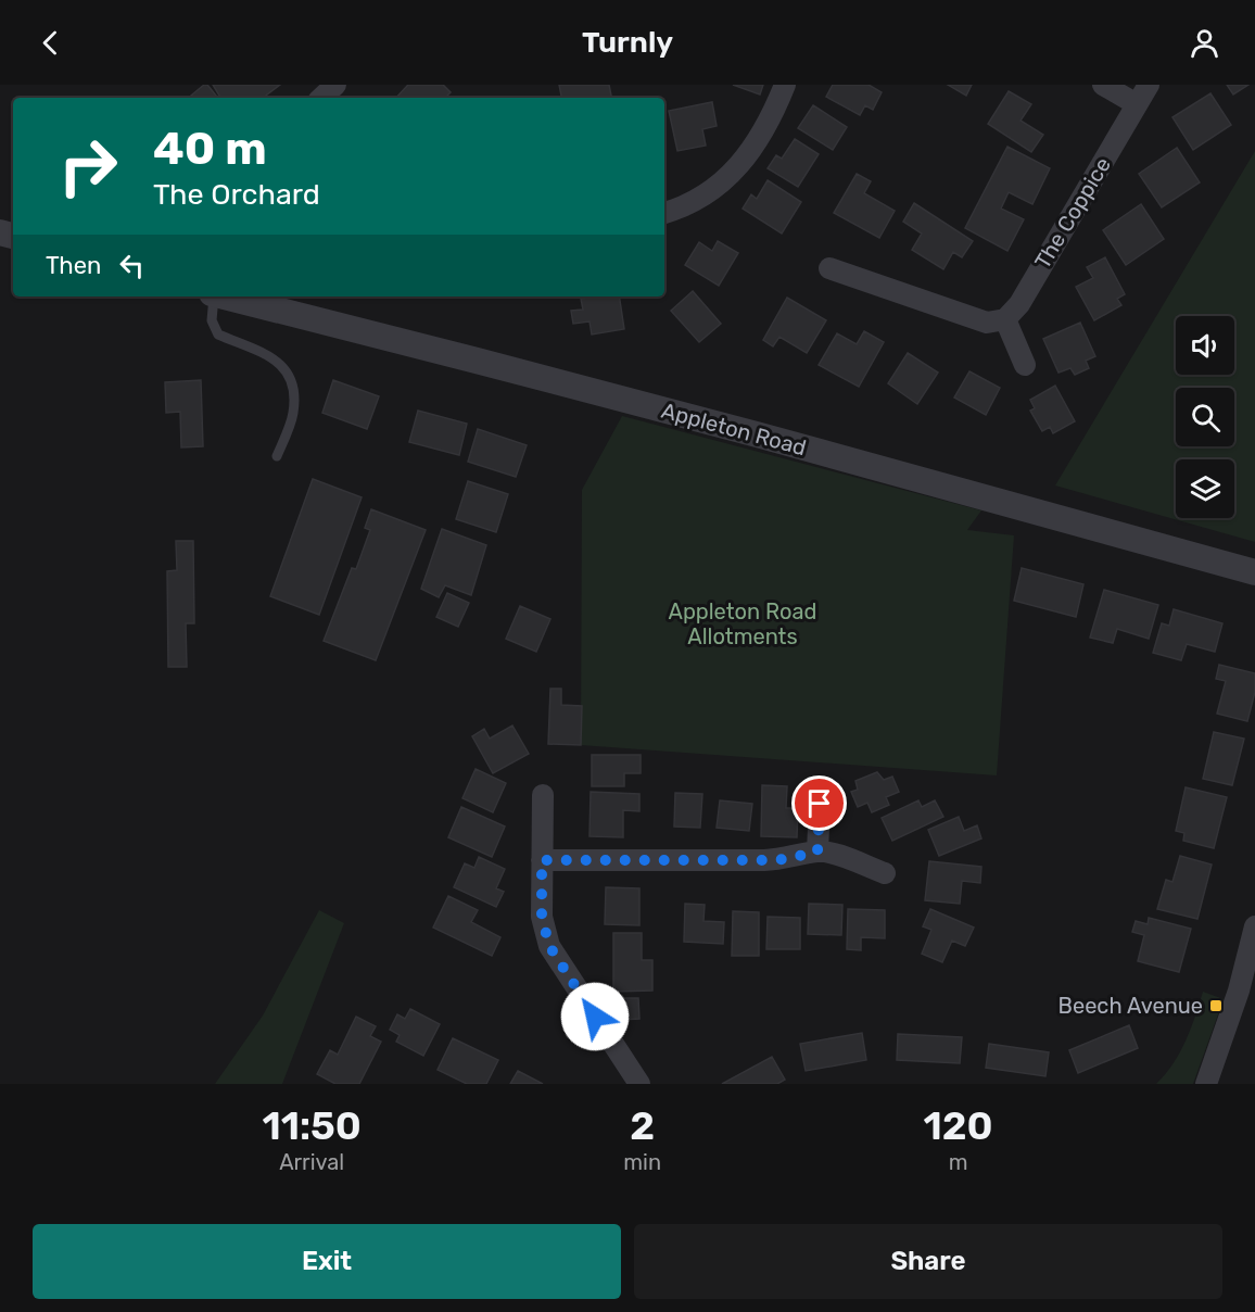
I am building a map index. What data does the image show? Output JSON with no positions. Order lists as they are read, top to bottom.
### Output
{
  "streets": {
    "street": ["The Coppice", "Appleton Road"]
  },
  "parks": ["Appleton Road Allotments"],
  "places": {
    "transit": ["Beech Avenue"]
  },
  "page": {
    "header": "Turnly",
    "turn": ["40 m", "The Orchard"],
    "then": "Then",
    "eta": [
      "11:50",
      "Arrival",
      "2",
      "min",
      "120",
      "m"
    ],
    "buttons": ["Exit", "Share"]
  }
}
